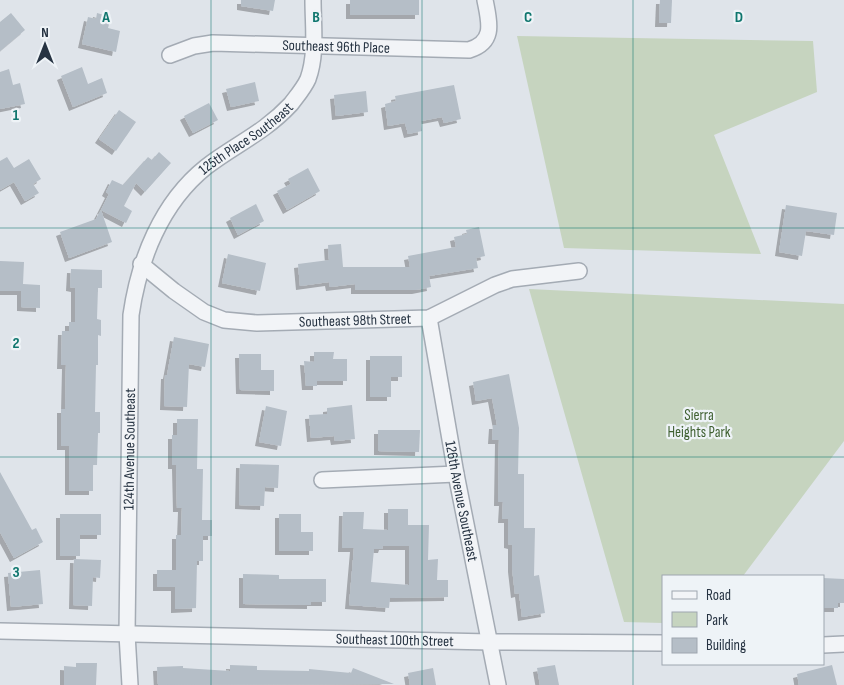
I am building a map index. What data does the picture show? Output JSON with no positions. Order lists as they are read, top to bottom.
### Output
{
  "streets": {
    "street": [
      "Southeast 96th Place",
      "125th Place Southeast",
      "Southeast 98th Street",
      "124th Avenue Southeast",
      "126th Avenue Southeast",
      "Southeast 100th Street"
    ]
  },
  "crossings": [
    ["Southeast 96th Place", "125th Place Southeast"],
    ["125th Place Southeast", "Southeast 98th Street"],
    ["125th Place Southeast", "124th Avenue Southeast"],
    ["Southeast 98th Street", "124th Avenue Southeast"],
    ["Southeast 98th Street", "126th Avenue Southeast"],
    ["124th Avenue Southeast", "Southeast 100th Street"],
    ["126th Avenue Southeast", "Southeast 100th Street"]
  ],
  "parks": ["Sierra Heights Park"],
  "legend": ["Road", "Park", "Building"],
  "north": "top",
  "grid": {
    "columns": [
      "A",
      "B",
      "C",
      "D"
    ],
    "rows": ["1", "2", "3"]
  }
}
